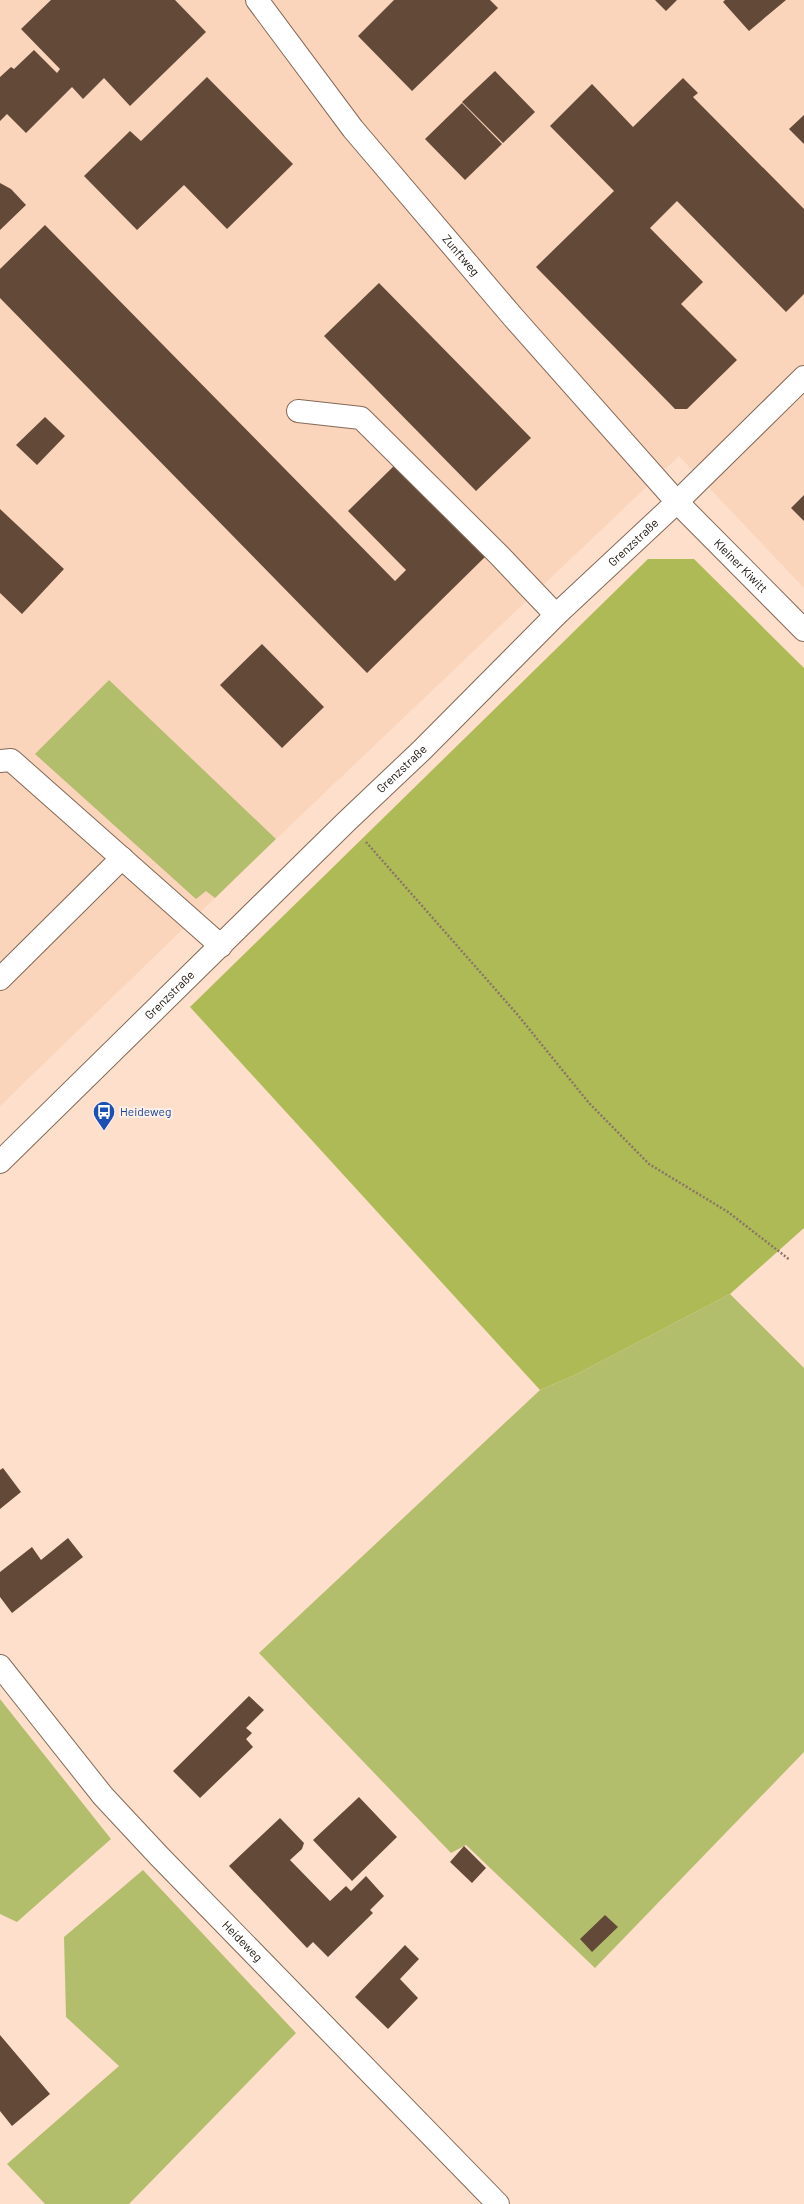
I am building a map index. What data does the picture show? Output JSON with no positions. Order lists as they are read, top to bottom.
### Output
{
  "streets": {
    "street": [
      "Zunftweg",
      "Grenzstraße",
      "Kleiner Kiwitt",
      "Heideweg"
    ]
  },
  "crossings": [
    ["Zunftweg", "Grenzstraße"],
    ["Zunftweg", "Kleiner Kiwitt"],
    ["Grenzstraße", "Kleiner Kiwitt"]
  ],
  "places": {
    "bus stop": ["Heideweg"]
  }
}
